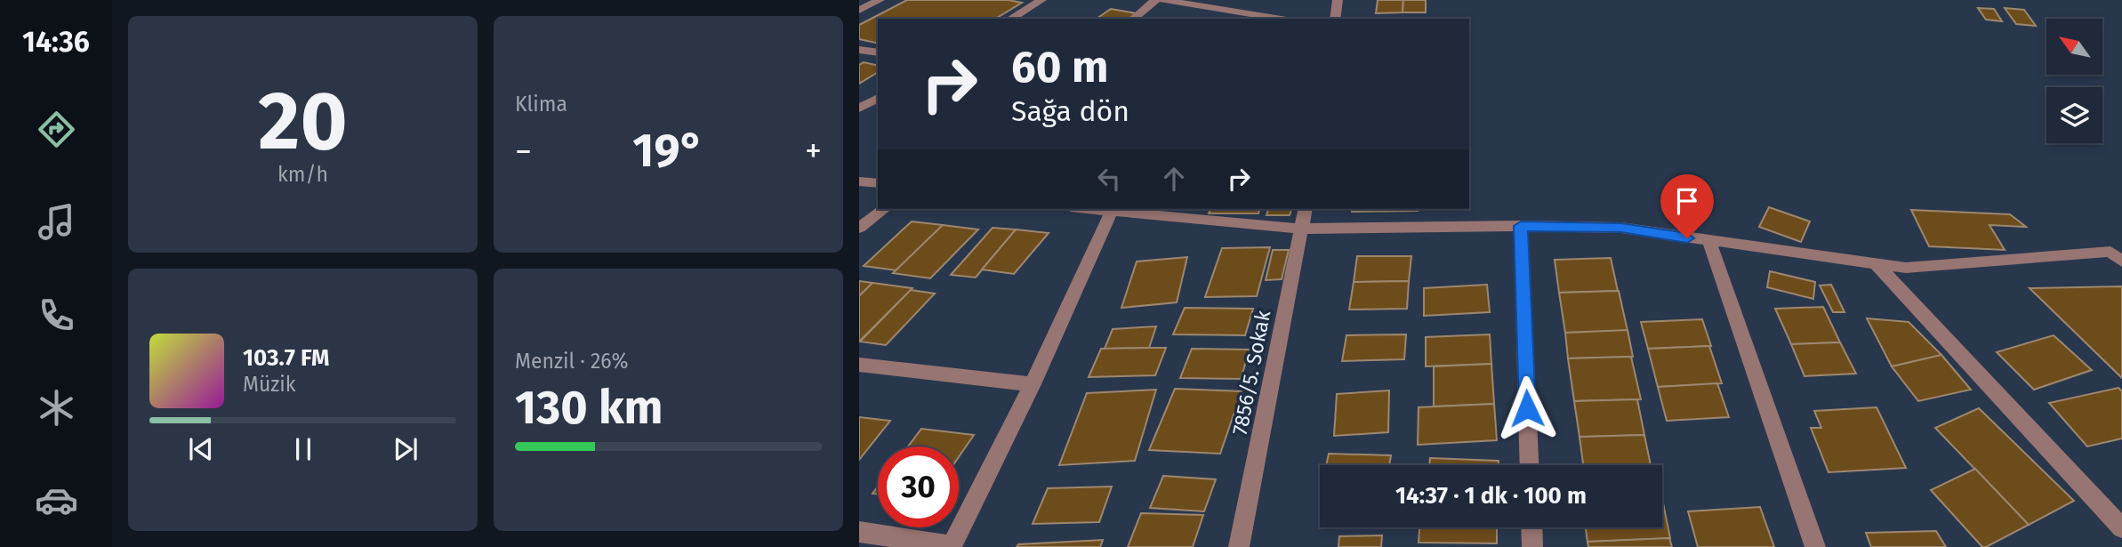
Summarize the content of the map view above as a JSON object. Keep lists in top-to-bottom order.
{
  "streets": {
    "street": ["7856/5. Sokak"]
  },
  "north": "top left",
  "page": {
    "tabs": "14:36",
    "tile": [
      ["20", "km/h"],
      "Klima",
      ["Menzil · 26%", "130 km"]
    ],
    "turn": ["60 m", "Sağa dön"],
    "heat": ["−", "19°", "+"],
    "song": ["103.7 FM", "Müzik"],
    "limit": "30",
    "trip": "14:37 · 1 dk · 100 m"
  }
}
